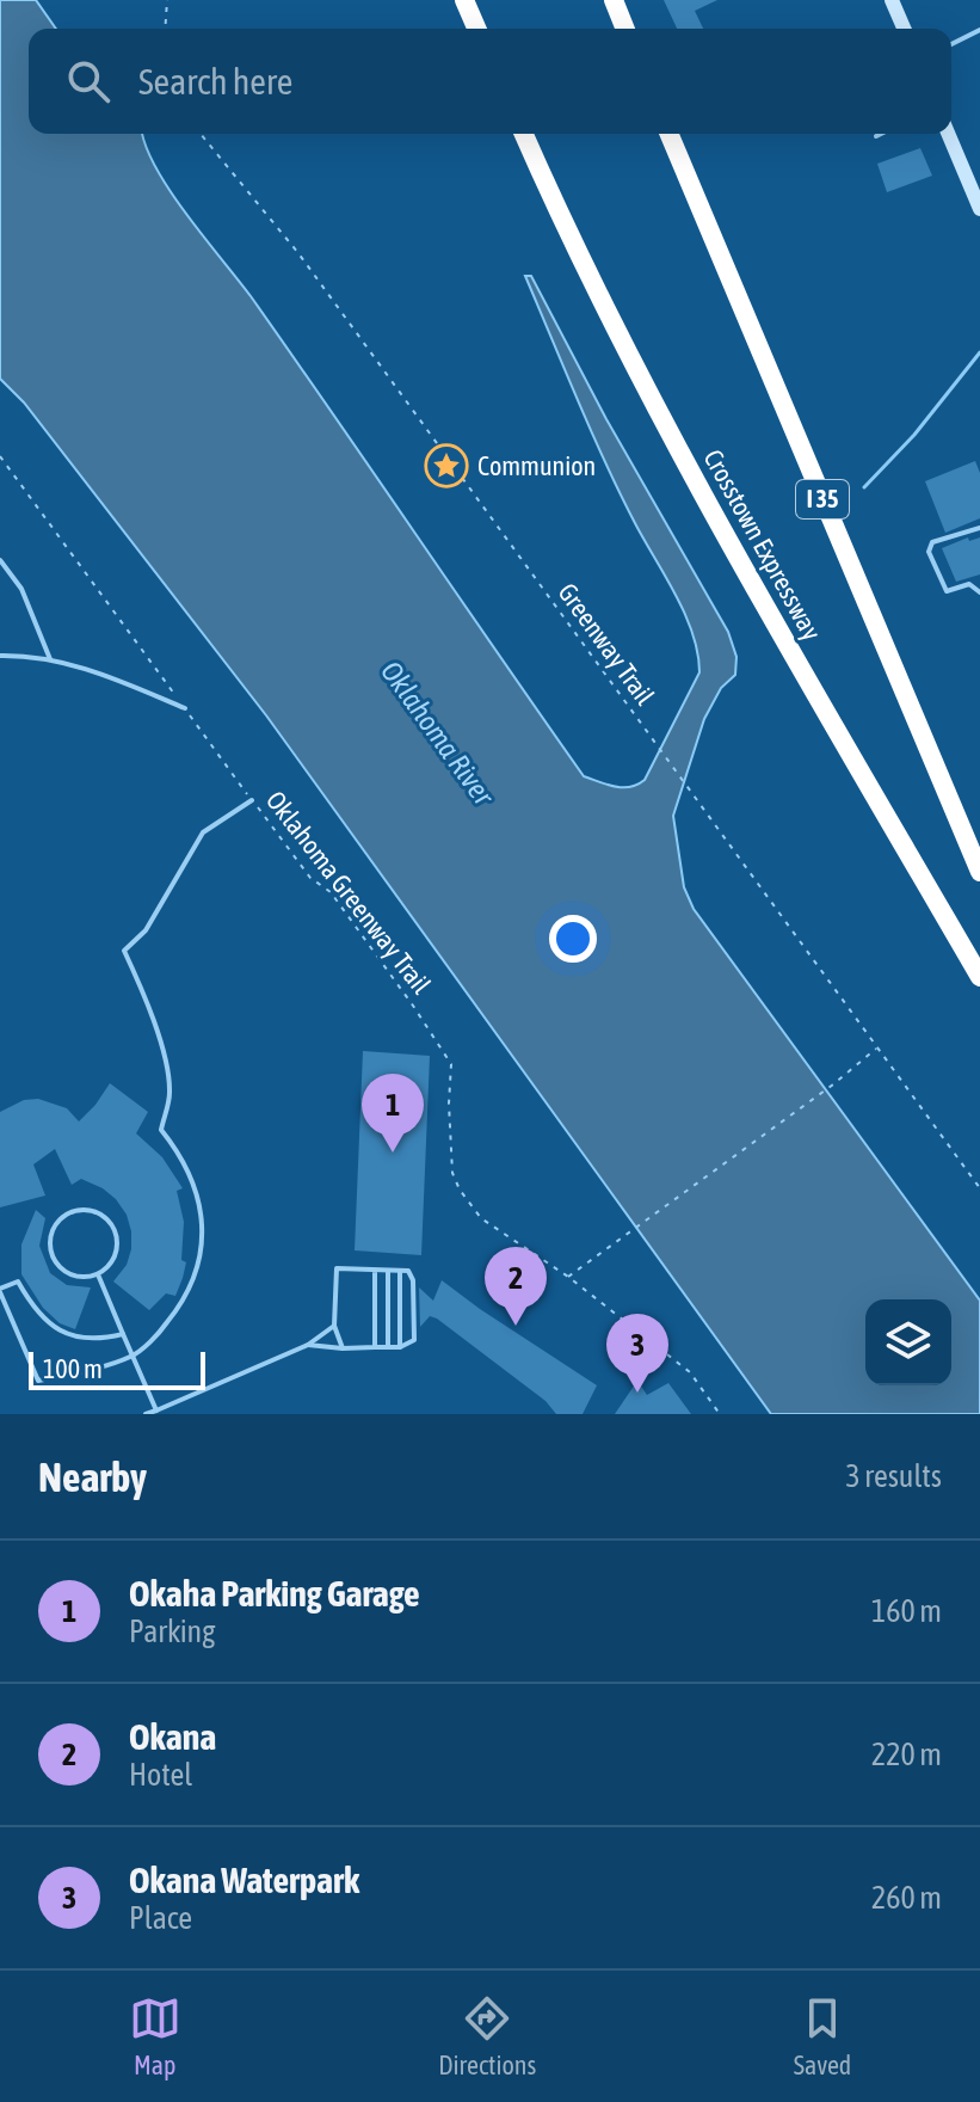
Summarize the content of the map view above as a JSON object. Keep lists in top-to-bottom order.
{
  "streets": {
    "highway": ["I 35", "Crosstown Expressway"],
    "path": ["Greenway Trail", "Oklahoma Greenway Trail"]
  },
  "water": ["Oklahoma River"],
  "places": {
    "place": ["Communion"]
  },
  "scale_bar": "100 m",
  "page": {
    "search": "Search here",
    "pins": ["1", "2", "3"],
    "scale": "100 m",
    "heading": ["Nearby", "3 results"],
    "list": [
      {
        "mark": "1",
        "name": "Okaha Parking Garage",
        "note": "Parking",
        "value": "160 m"
      },
      {
        "mark": "2",
        "name": "Okana",
        "note": "Hotel",
        "value": "220 m"
      },
      {
        "mark": "3",
        "name": "Okana Waterpark",
        "note": "Place",
        "value": "260 m"
      }
    ],
    "nav": ["Map", "Directions", "Saved"]
  }
}
